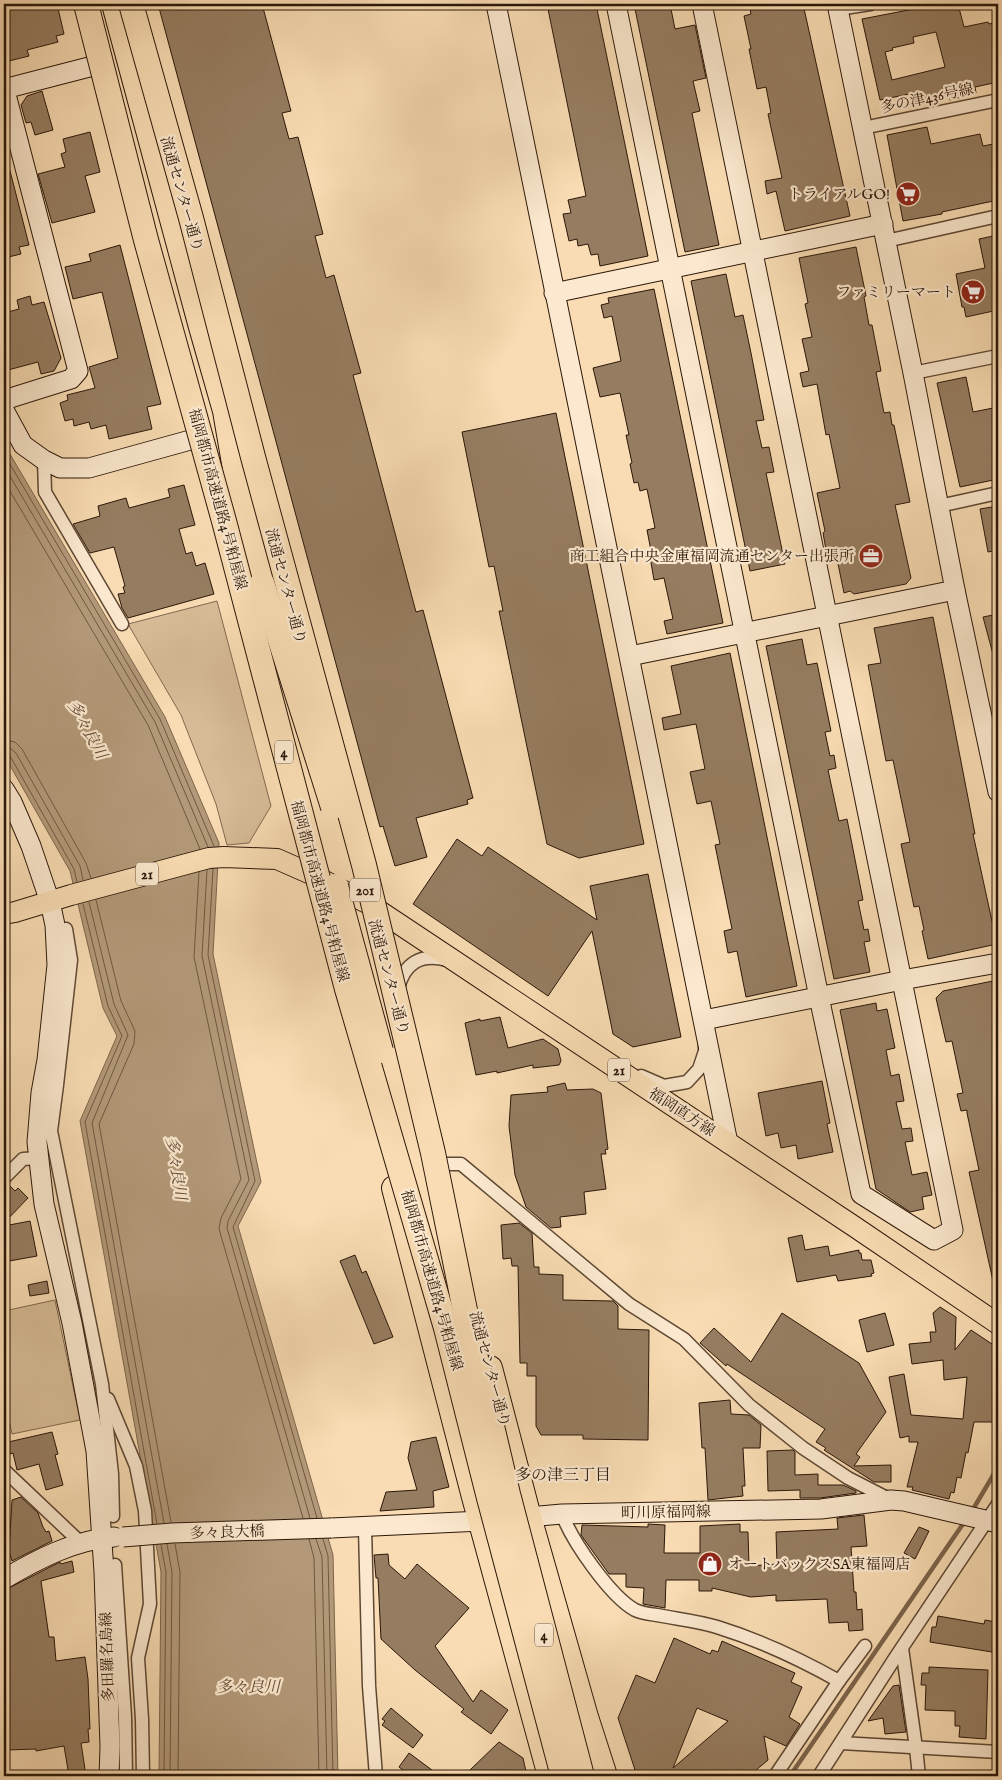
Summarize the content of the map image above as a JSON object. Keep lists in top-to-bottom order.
{
  "streets": {
    "highway": [
      "流通センター通り",
      "福岡都市高速道路4号粕屋線",
      "4",
      "201"
    ],
    "main road": ["21", "福岡直方線"],
    "street": [
      "多の津436号線",
      "町川原福岡線",
      "多々良大橋",
      "多田羅名島線"
    ]
  },
  "crossings": [
    ["流通センター通り", "福岡都市高速道路4号粕屋線"],
    ["流通センター通り", "福岡直方線"],
    ["流通センター通り", "町川原福岡線"],
    ["21", "福岡直方線"],
    ["21", "多田羅名島線"],
    ["福岡直方線", "多田羅名島線"],
    ["町川原福岡線", "多々良大橋"],
    ["多々良大橋", "多田羅名島線"]
  ],
  "districts": ["多の津三丁目"],
  "water": ["多々良川"],
  "places": {
    "supermarket": ["トライアルGO!", "ファミリーマート"],
    "office": ["商工組合中央金庫福岡流通センター出張所"],
    "shop": ["オートバックスSA東福岡店"]
  }
}
